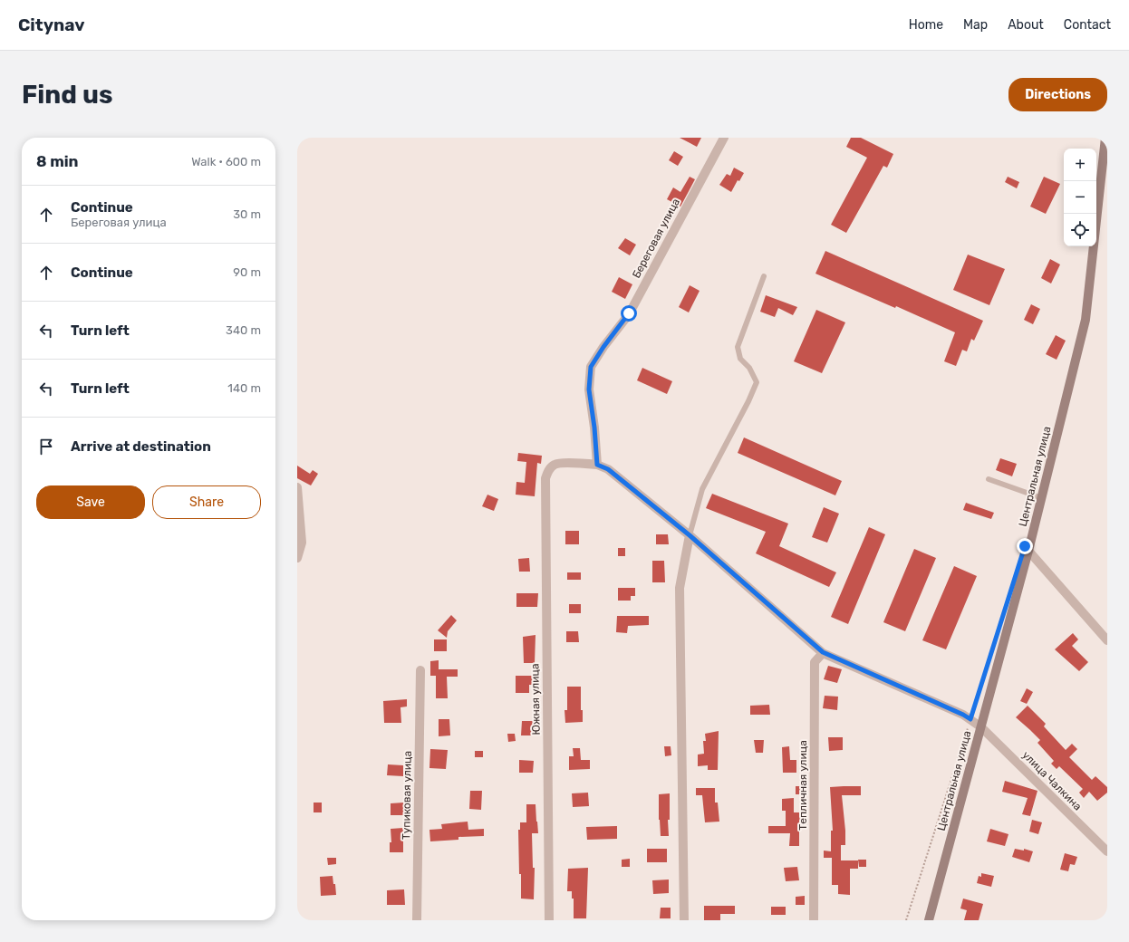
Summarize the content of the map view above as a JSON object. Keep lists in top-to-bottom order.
{
  "streets": {
    "street": [
      "Береговая улица",
      "Центральная улица",
      "Южная улица",
      "улица Чалкина",
      "Тепличная улица",
      "Тупиковая улица"
    ]
  },
  "crossings": [
    ["Береговая улица", "Южная улица"],
    ["Береговая улица", "улица Чалкина"],
    ["Центральная улица", "улица Чалкина"],
    ["Южная улица", "улица Чалкина"],
    ["улица Чалкина", "Тепличная улица"]
  ],
  "page": {
    "header": "Citynav",
    "nav": [
      "Home",
      "Map",
      "About",
      "Contact"
    ],
    "buttons": [
      "Directions",
      ["Save", "Share"]
    ],
    "title": "Find us",
    "heading": ["8 min", "Walk · 600 m"],
    "map_buttons": ["+", "−"],
    "list": [
      ["Continue", "Береговая улица", "30 m"],
      ["Continue", "90 m"],
      ["Turn left", "340 m"],
      ["Turn left", "140 m"],
      "Arrive at destination"
    ]
  }
}
